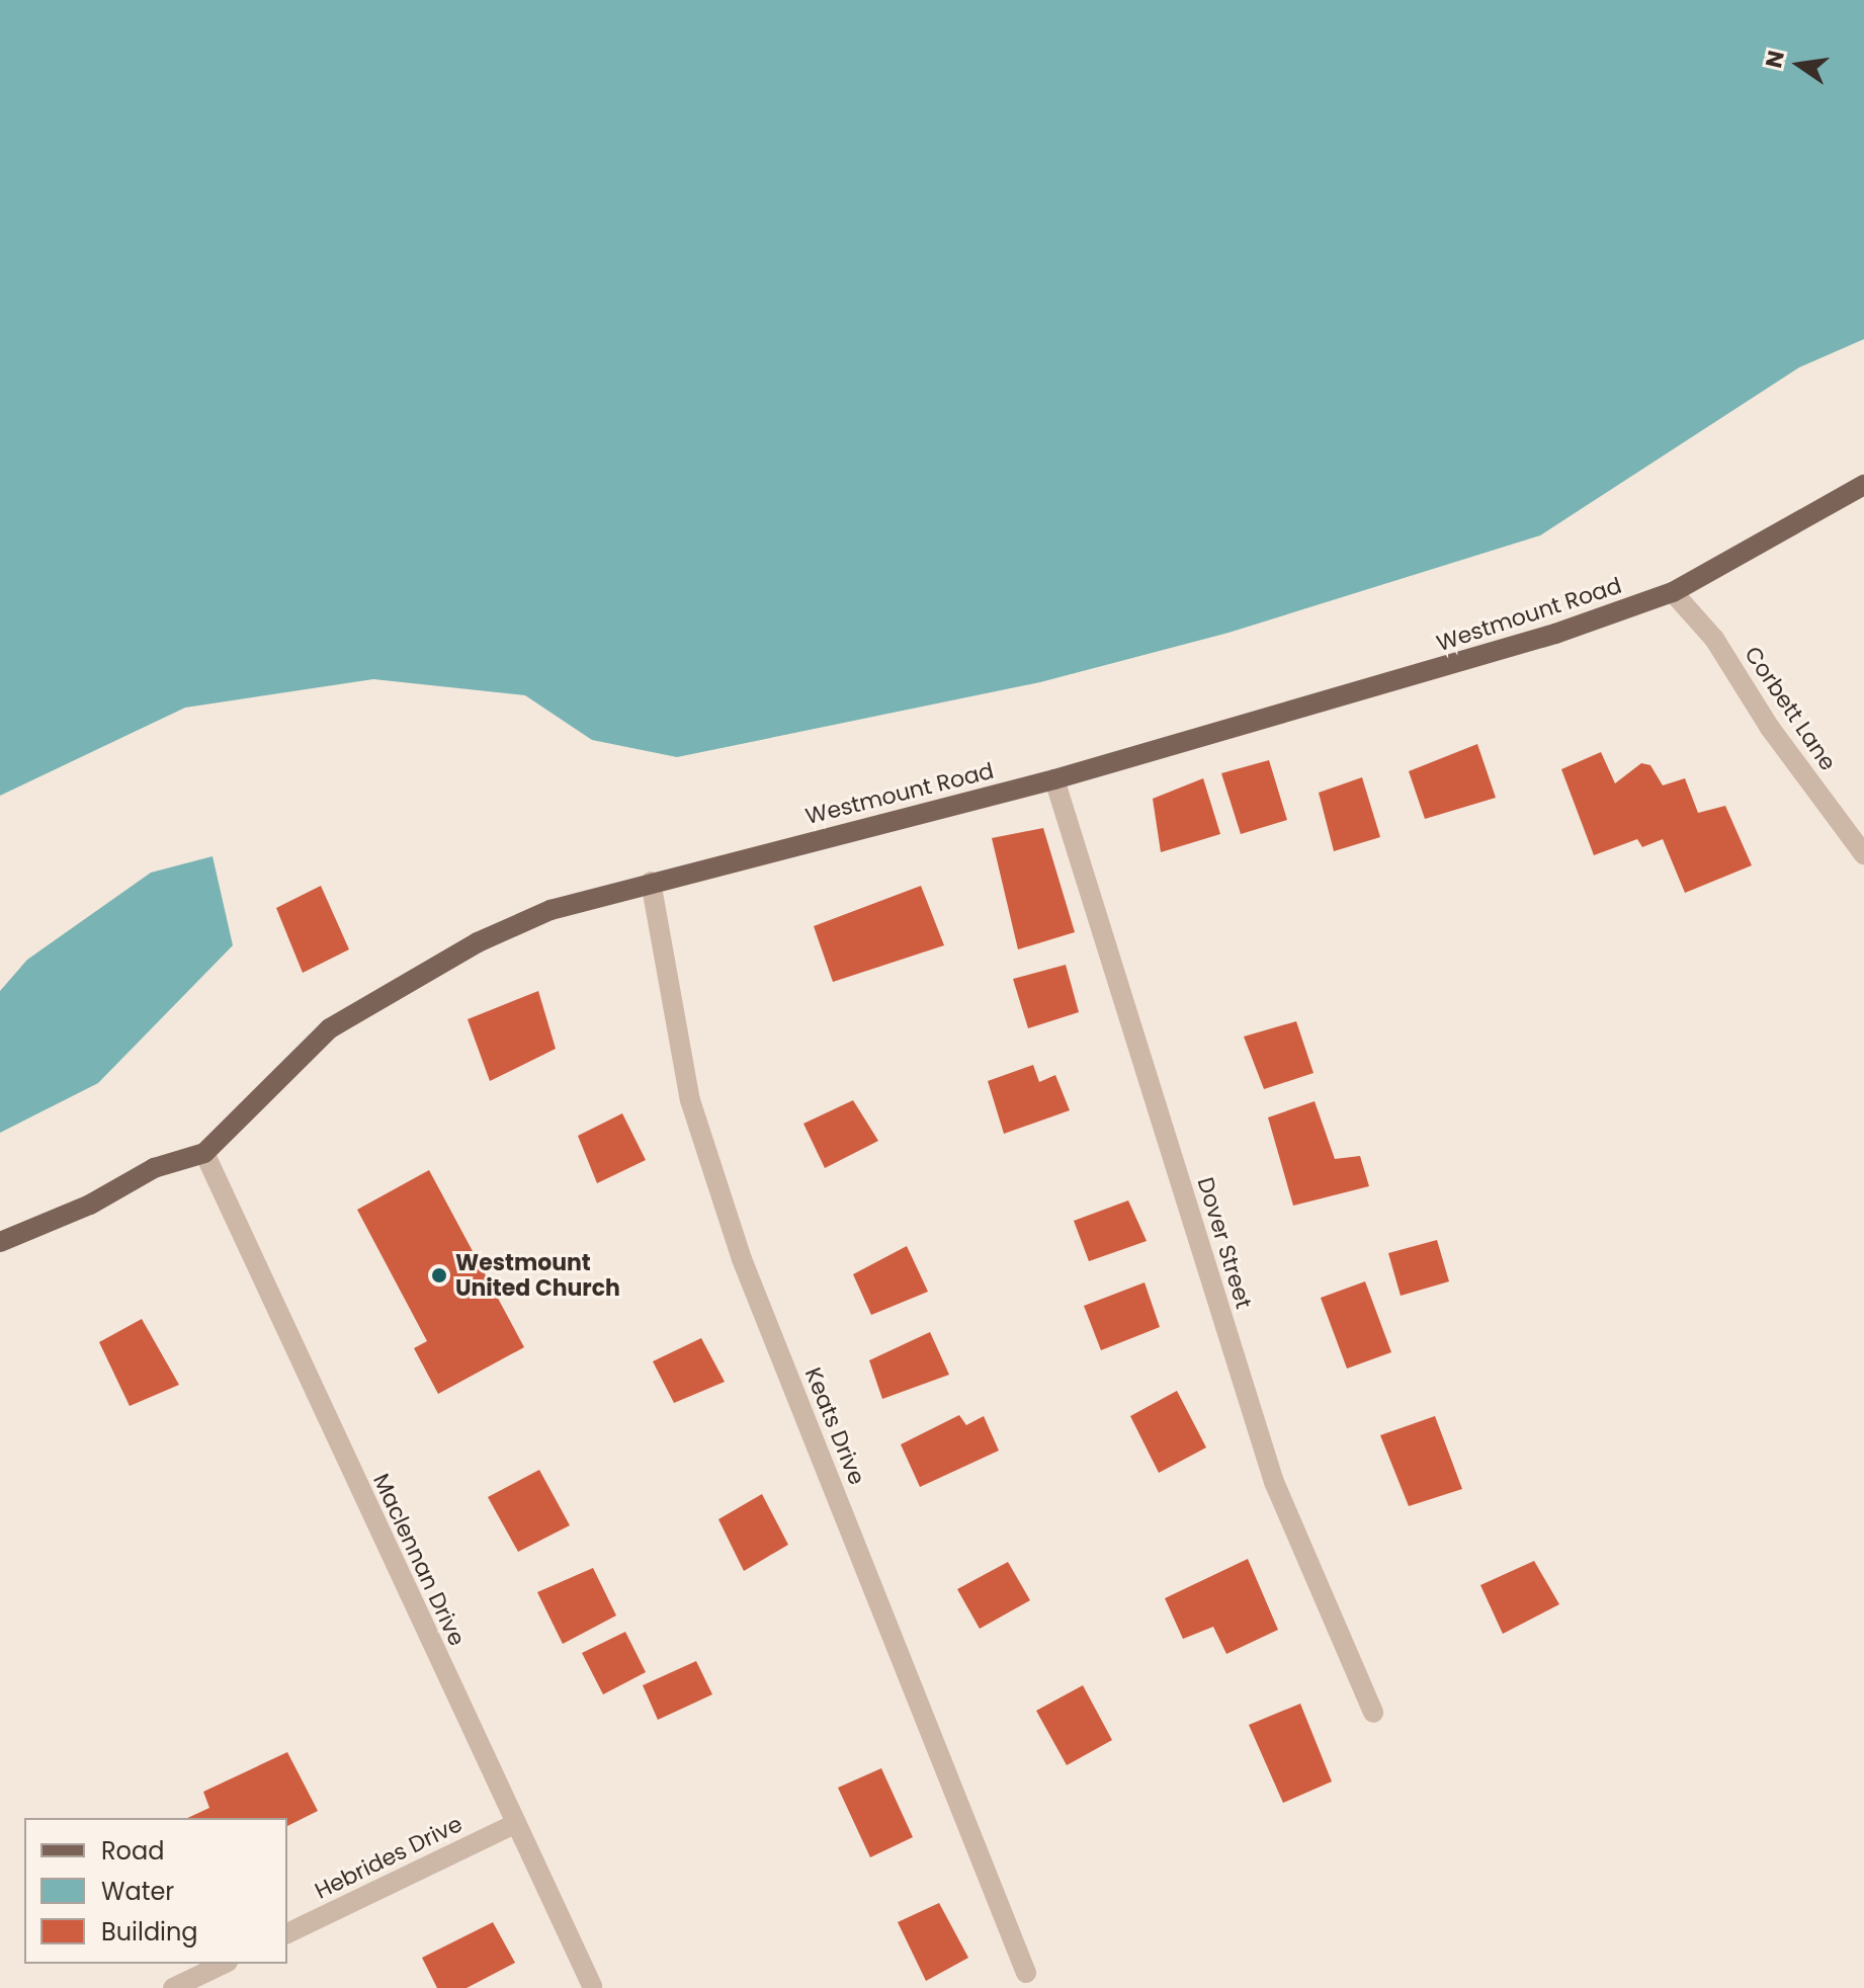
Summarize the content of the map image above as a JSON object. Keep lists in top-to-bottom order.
{
  "streets": {
    "main road": ["Westmount Road"],
    "street": [
      "Corbett Lane",
      "Dover Street",
      "Keats Drive",
      "Maclennan Drive",
      "Hebrides Drive"
    ]
  },
  "crossings": [
    ["Westmount Road", "Corbett Lane"],
    ["Westmount Road", "Dover Street"],
    ["Westmount Road", "Keats Drive"],
    ["Westmount Road", "Maclennan Drive"],
    ["Maclennan Drive", "Hebrides Drive"]
  ],
  "places": ["Westmount United Church"],
  "legend": ["Road", "Water", "Building"],
  "north": "left"
}
